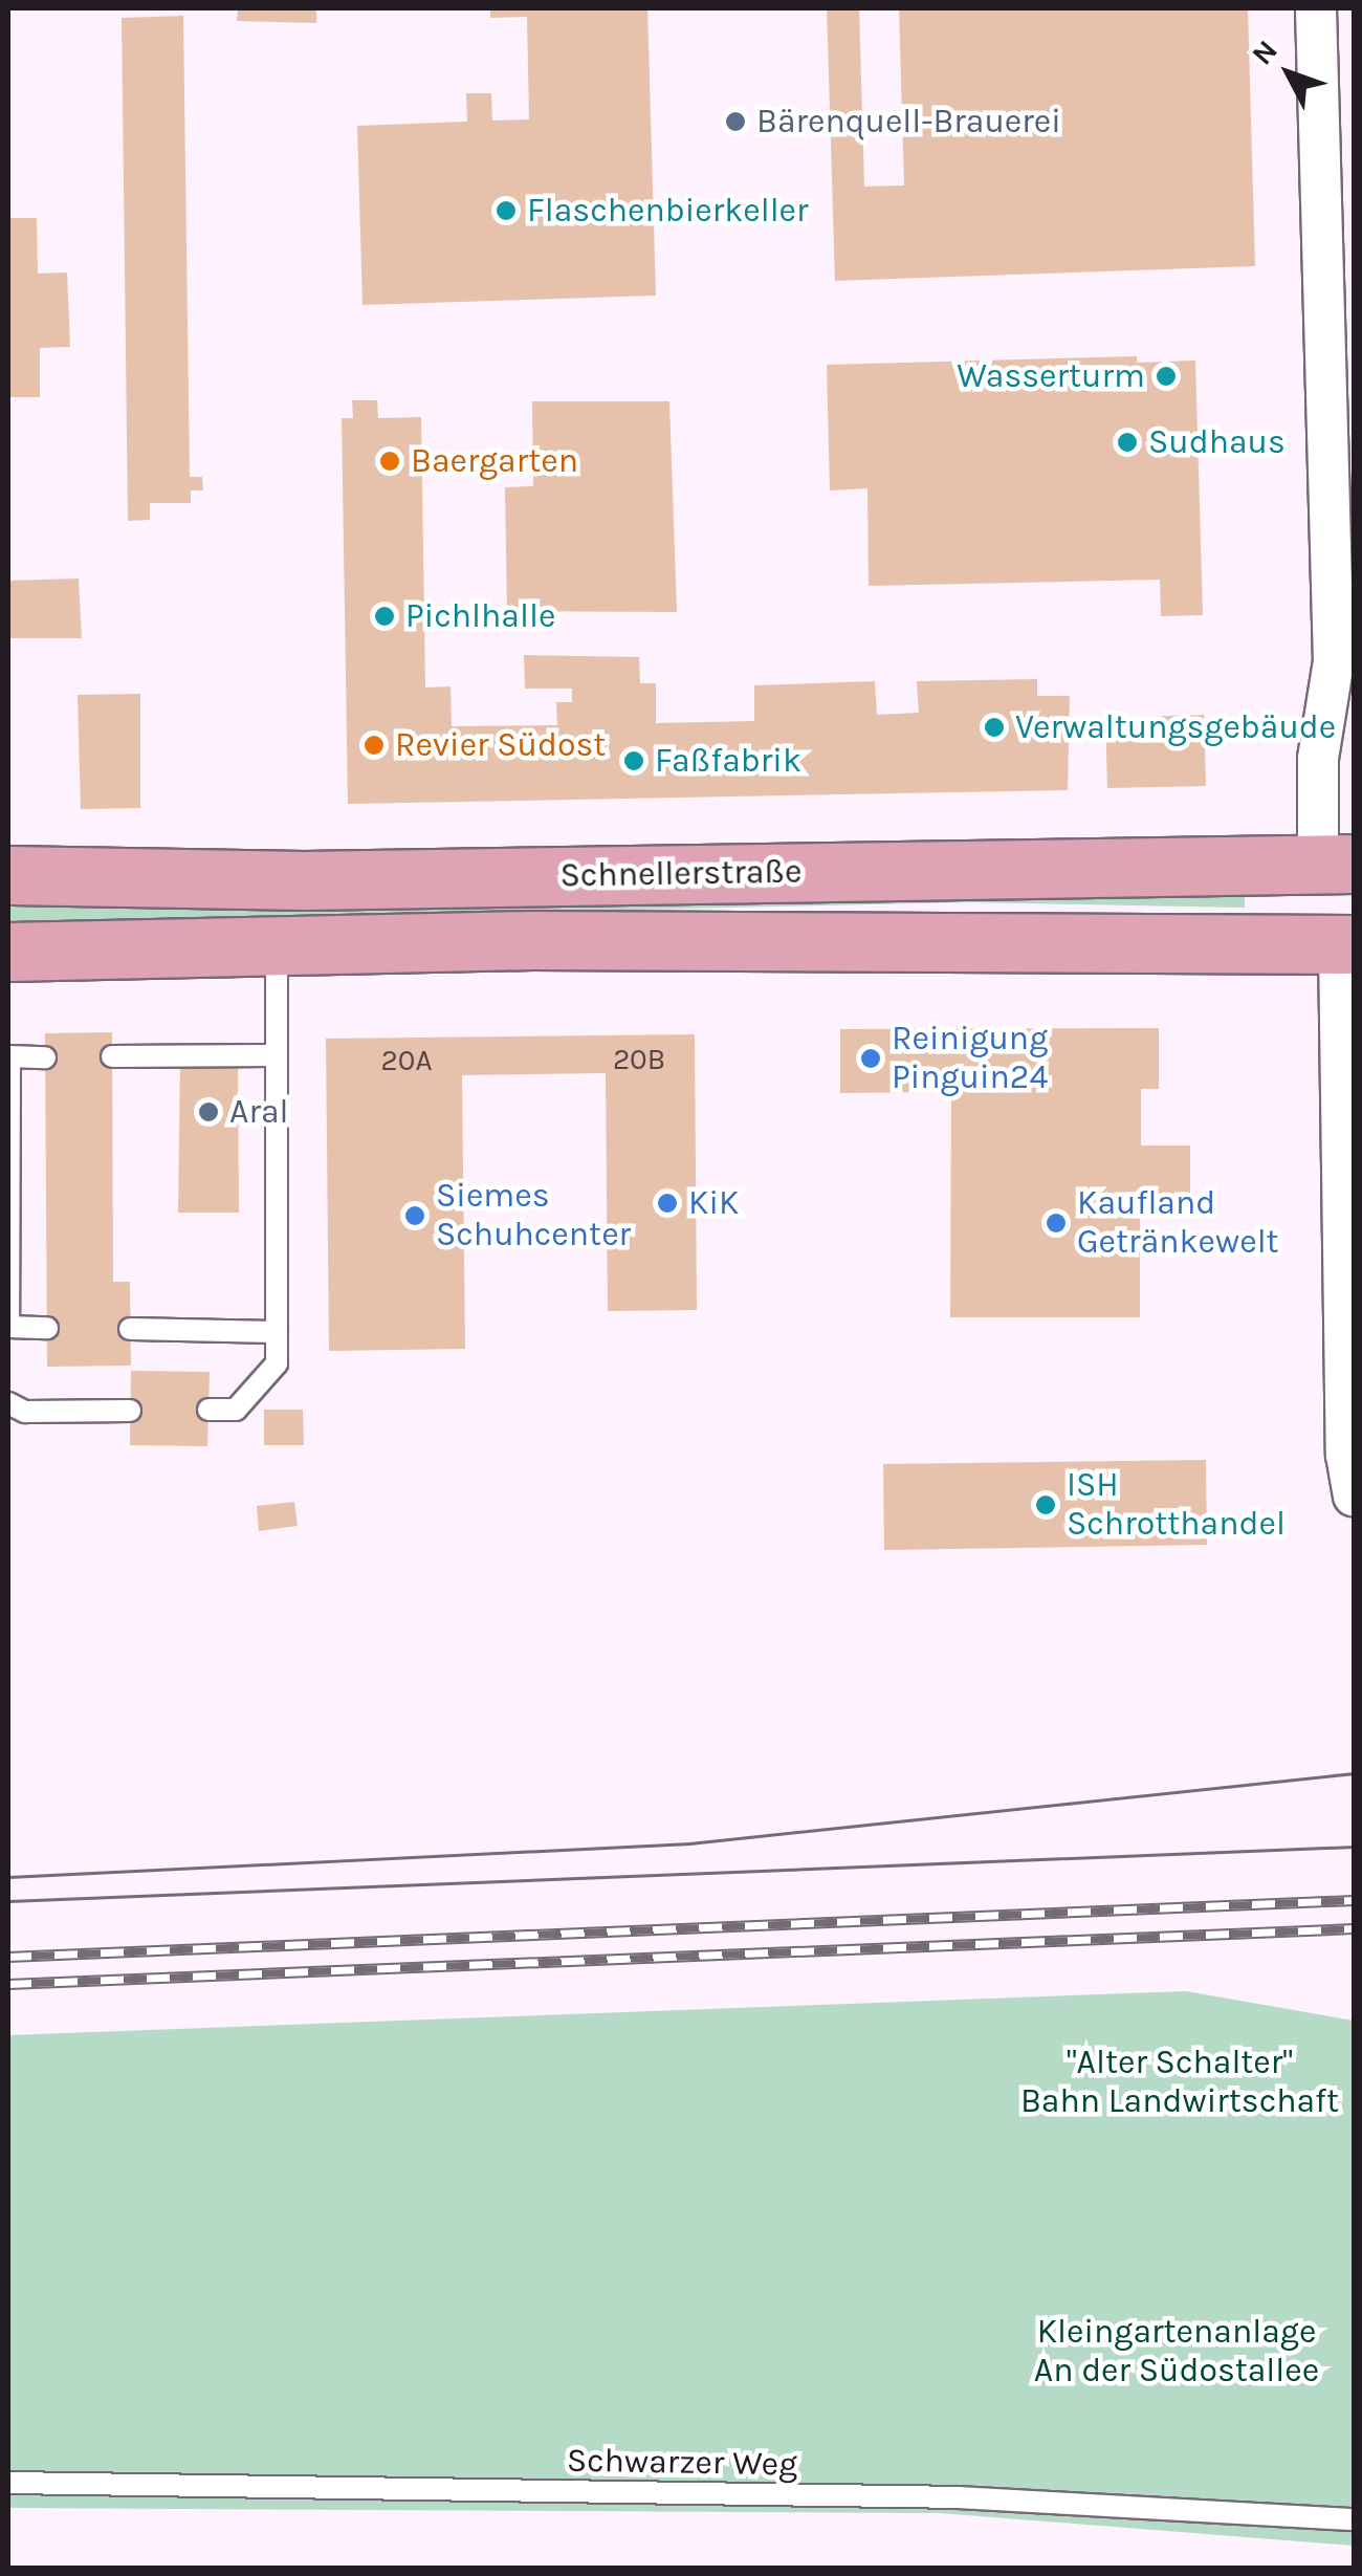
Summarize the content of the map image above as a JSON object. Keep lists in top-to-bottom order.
{
  "streets": {
    "main road": ["Schnellerstraße"],
    "lane": ["Schwarzer Weg"]
  },
  "parks": ["\"Alter Schalter\" Bahn Landwirtschaft", "Kleingartenanlage An der Südostallee"],
  "places": [
    "Bärenquell-Brauerei",
    "Flaschenbierkeller",
    "Wasserturm",
    "Sudhaus",
    "Baergarten",
    "Pichlhalle",
    "Verwaltungsgebäude",
    "Revier Südost",
    "Faßfabrik",
    "Reinigung Pinguin24",
    "Aral",
    "KiK",
    "Siemes Schuhcenter",
    "Kaufland Getränkewelt",
    "ISH Schrotthandel"
  ],
  "house_numbers": ["20B", "20A"],
  "north": "top left"
}
